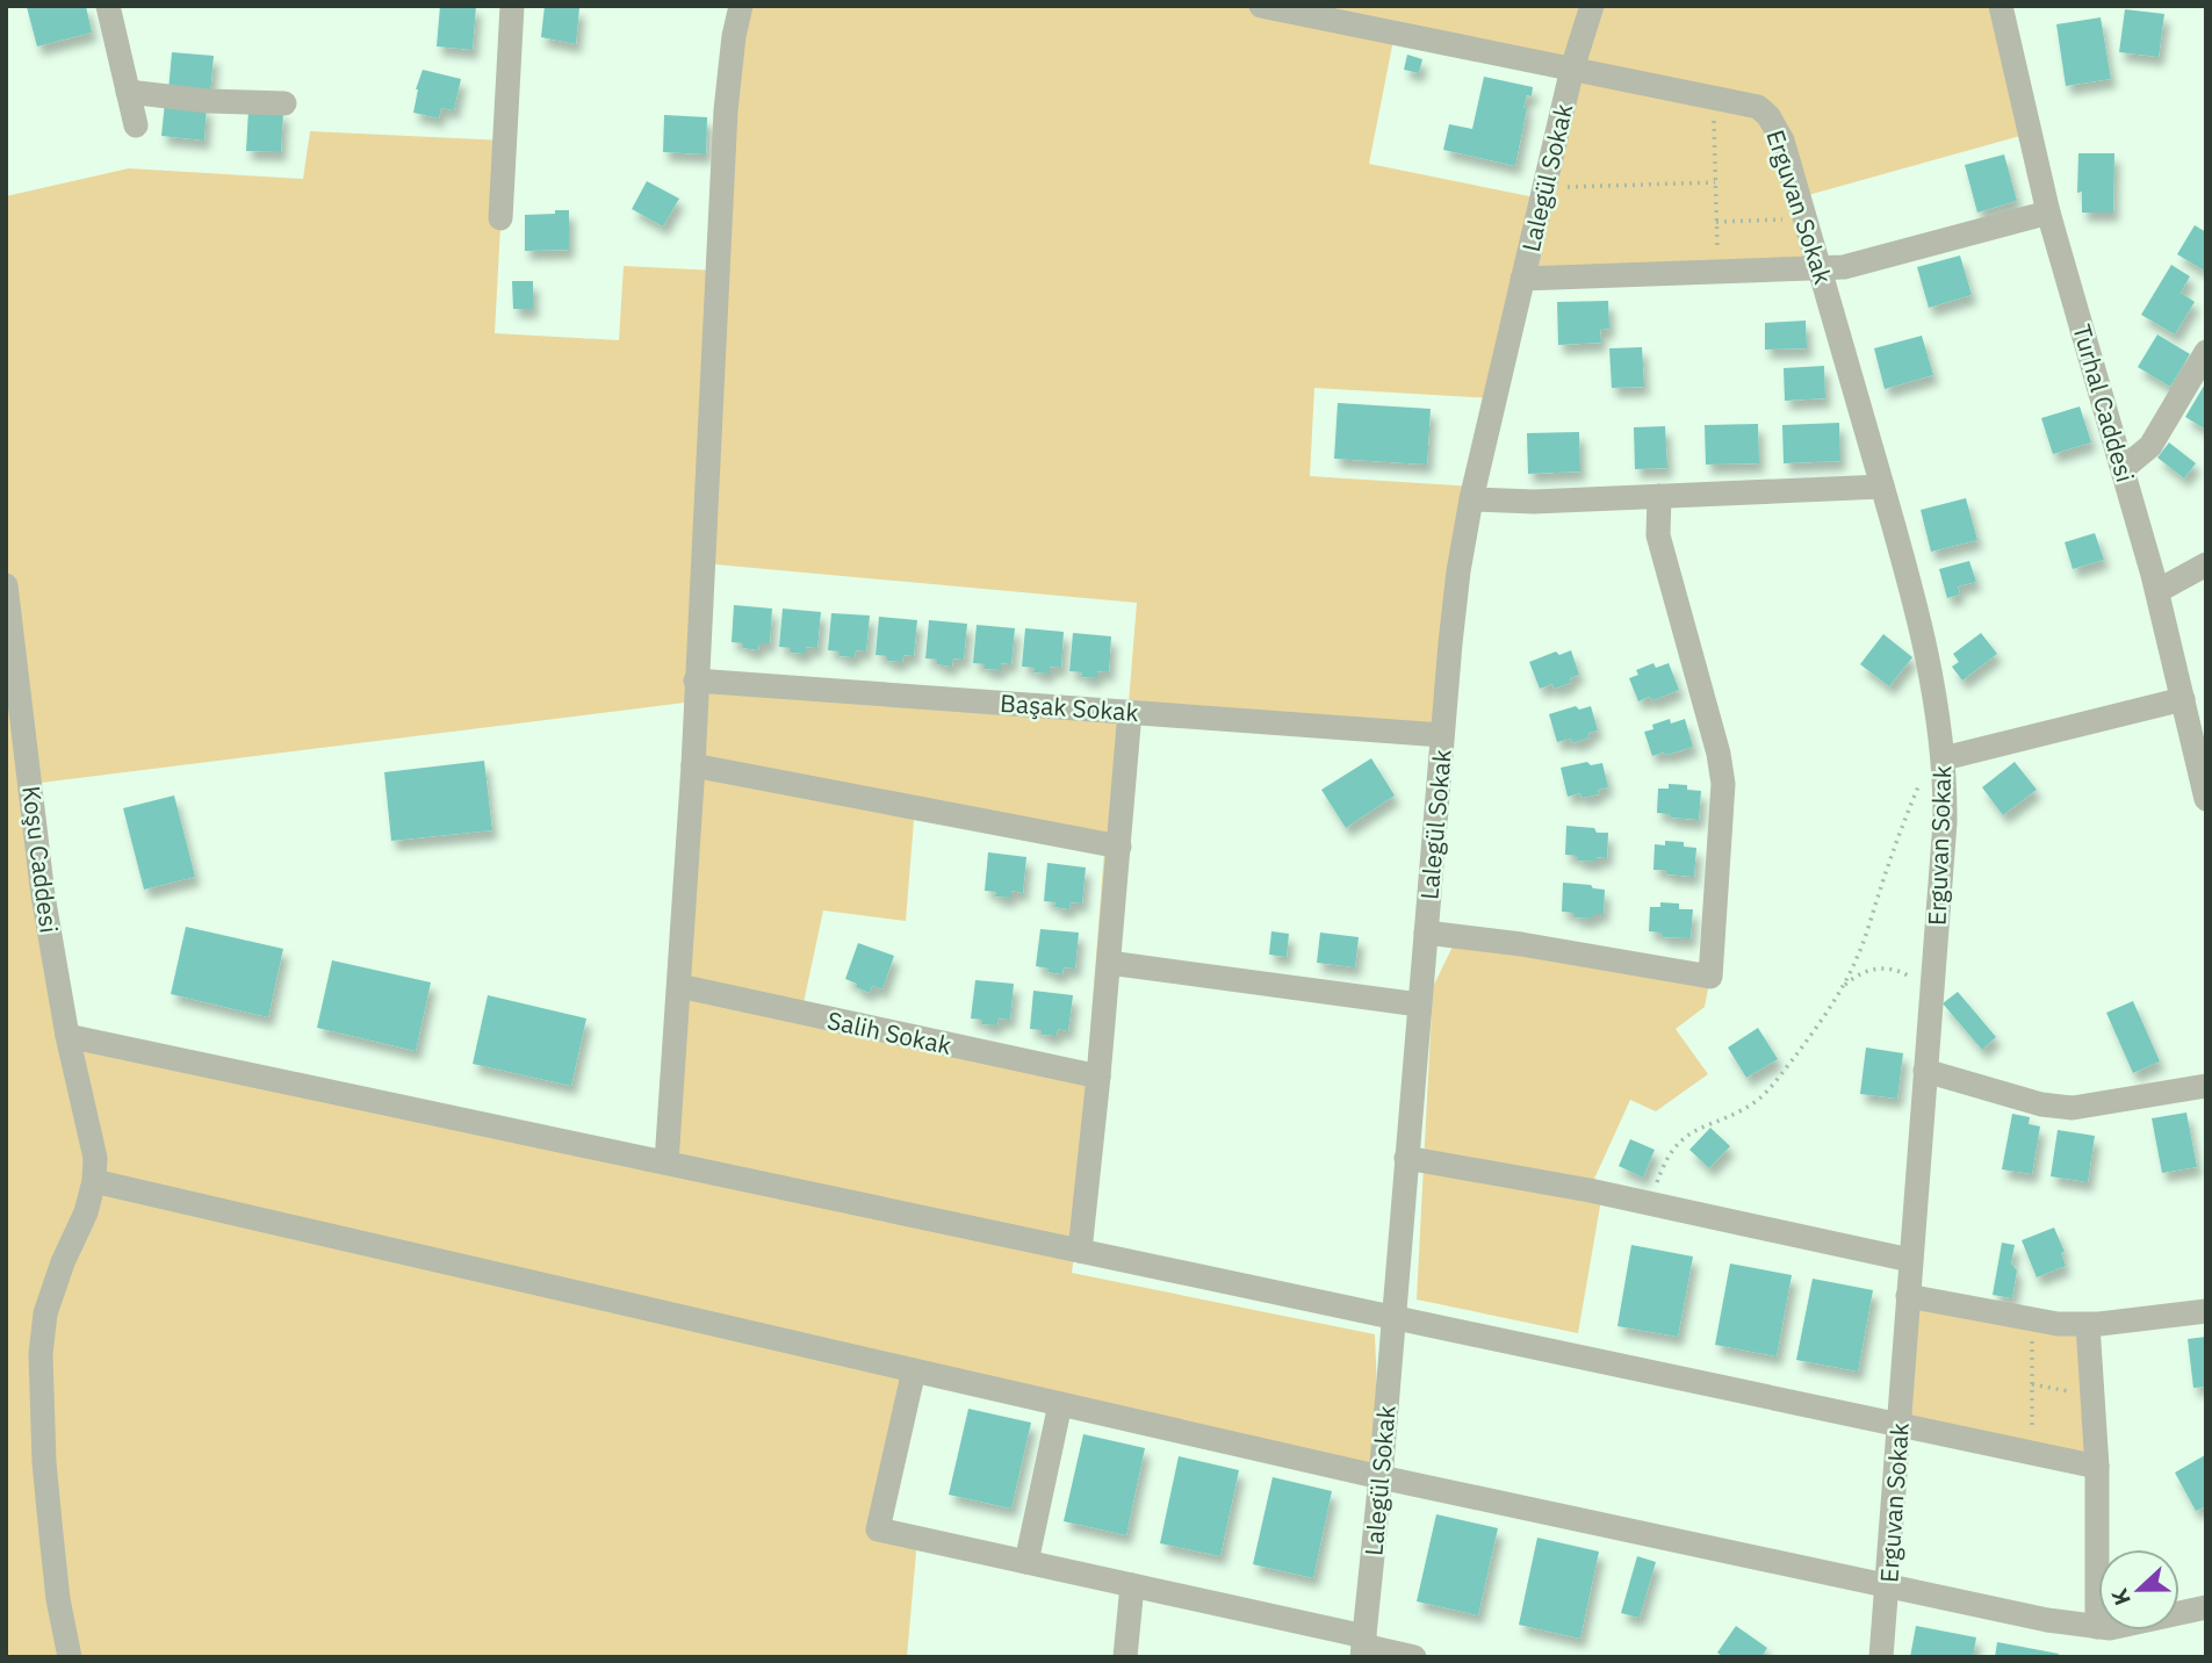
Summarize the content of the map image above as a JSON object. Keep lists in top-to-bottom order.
{
  "streets": {
    "street": [
      "Lalegül Sokak",
      "Erguvan Sokak",
      "Turhal Caddesi",
      "Başak Sokak",
      "Koşu Caddesi",
      "Salih Sokak"
    ]
  },
  "crossings": [
    ["Lalegül Sokak", "Erguvan Sokak"],
    ["Lalegül Sokak", "Başak Sokak"]
  ],
  "north": "left"
}
